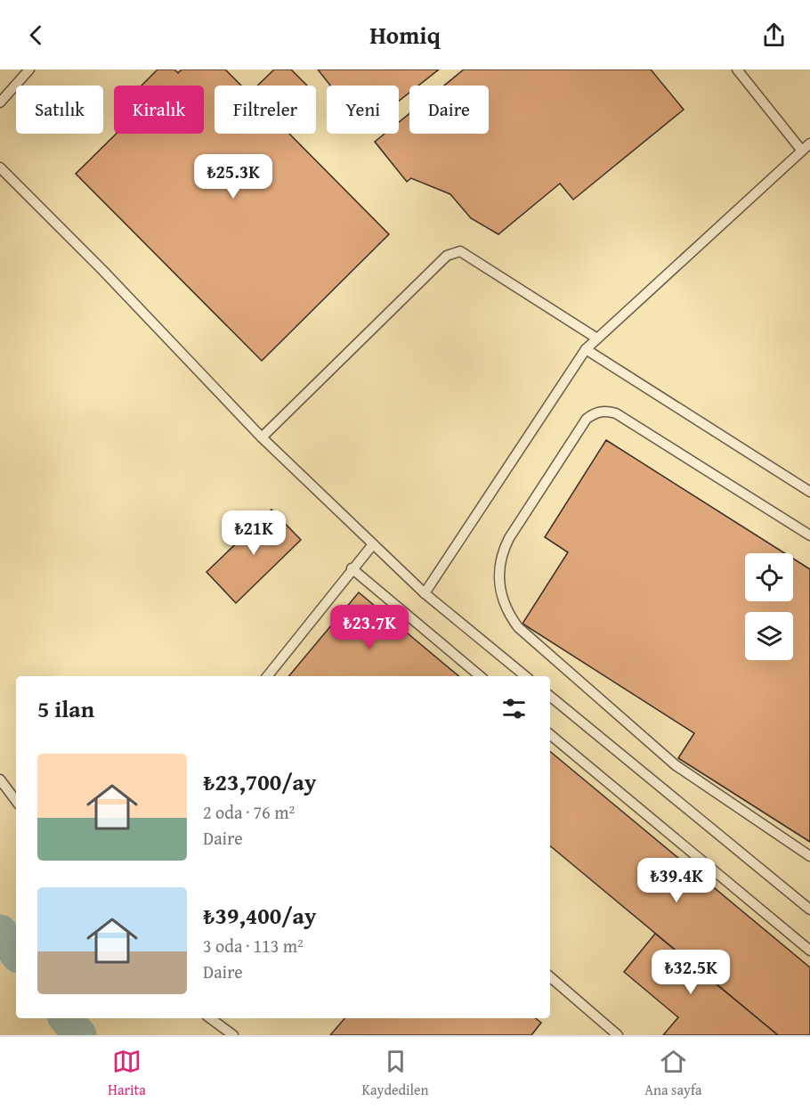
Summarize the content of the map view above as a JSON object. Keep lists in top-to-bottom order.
{
  "page": {
    "header": "Homiq",
    "chip": [
      "Satılık",
      "Kiralık",
      "Filtreler",
      "Yeni",
      "Daire"
    ],
    "price": [
      "₺25.3K",
      "₺21K",
      "₺23.7K",
      "₺39.4K",
      "₺32.5K"
    ],
    "heading": "5 ilan",
    "list": [
      {
        "name": "₺23,700/ay",
        "note": "2 oda · 76 m² · Daire"
      },
      {
        "name": "₺39,400/ay",
        "note": "3 oda · 113 m² · Daire"
      }
    ],
    "tabs": ["Harita", "Kaydedilen", "Ana sayfa"]
  }
}
